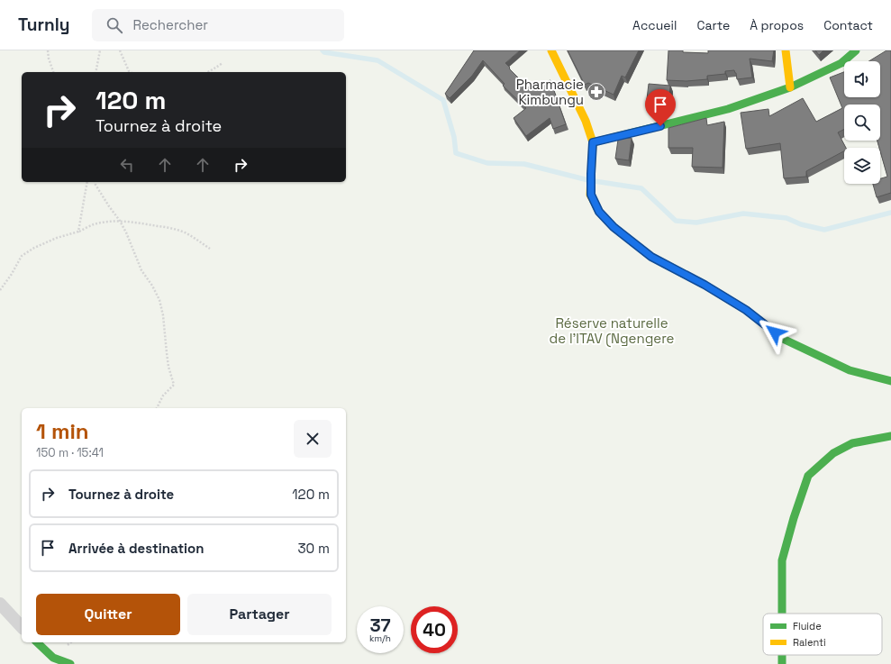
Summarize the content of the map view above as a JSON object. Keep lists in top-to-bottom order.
{
  "parks": ["Réserve naturelle de l'ITAV (Ngengere"],
  "places": {
    "pharmacy": ["Pharmacie Kimbungu"]
  },
  "legend": ["Fluide", "Ralenti"],
  "page": {
    "header": "Turnly",
    "search": "Rechercher",
    "nav": [
      "Accueil",
      "Carte",
      "À propos",
      "Contact"
    ],
    "turn": ["120 m", "Tournez à droite"],
    "heading": ["1 min", "150 m · 15:41"],
    "list": [
      {
        "name": "Tournez à droite",
        "value": "120 m"
      },
      {
        "name": "Arrivée à destination",
        "value": "30 m"
      }
    ],
    "buttons": ["Quitter", "Partager"],
    "speed": "37 km/h",
    "limit": "40"
  }
}
